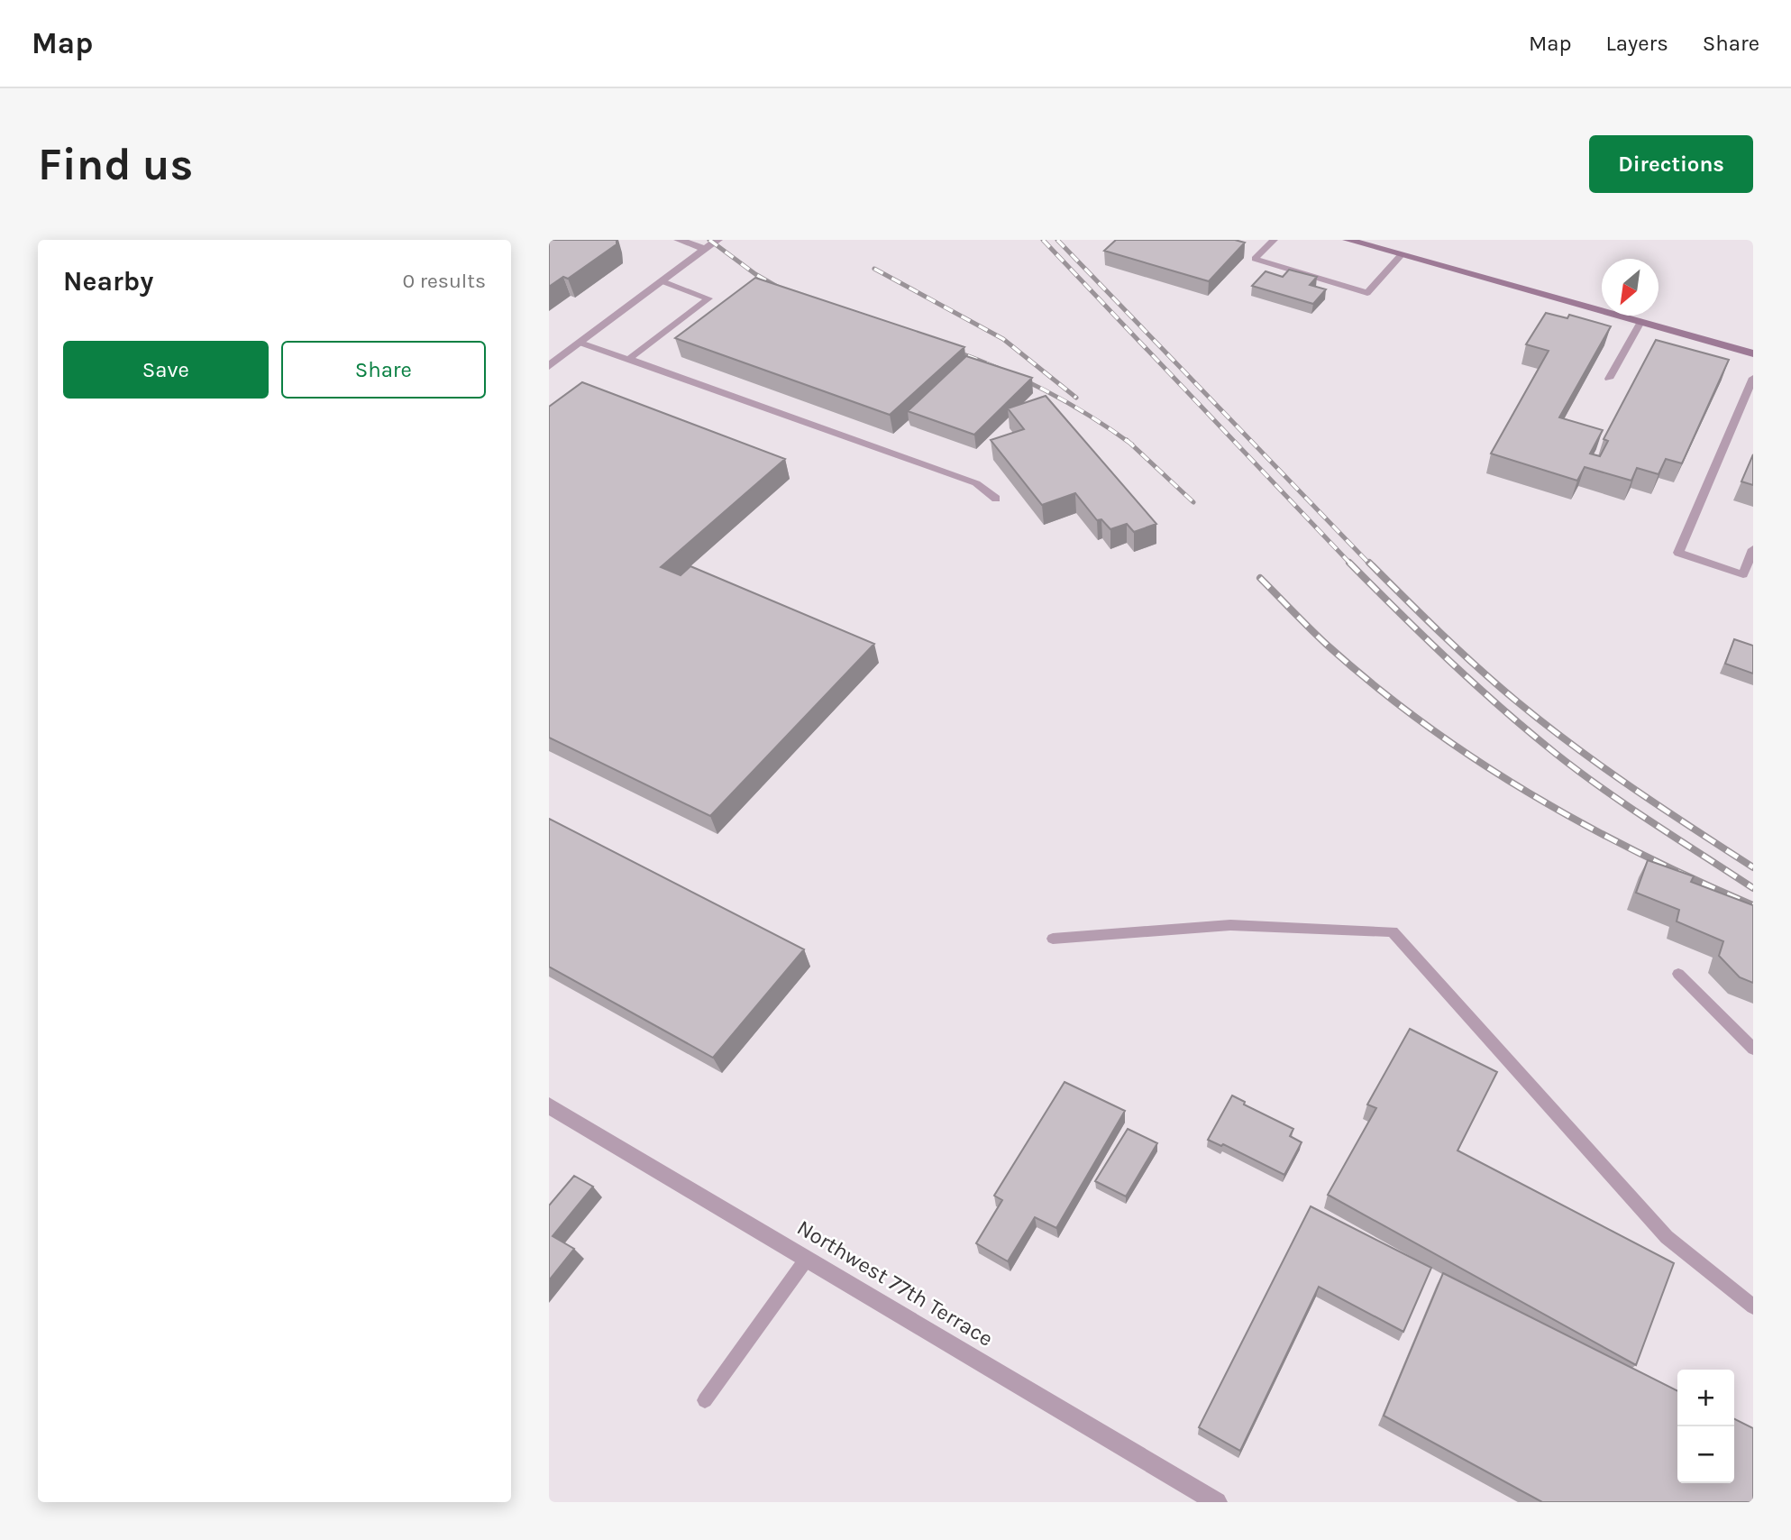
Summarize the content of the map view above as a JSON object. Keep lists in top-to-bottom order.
{
  "streets": {
    "street": ["Northwest 77th Terrace"]
  },
  "north": "bottom left",
  "page": {
    "header": "Map",
    "nav": ["Map", "Layers", "Share"],
    "buttons": [
      "Directions",
      ["Save", "Share"]
    ],
    "title": "Find us",
    "heading": ["Nearby", "0 results"],
    "map_buttons": ["+", "−"]
  }
}
